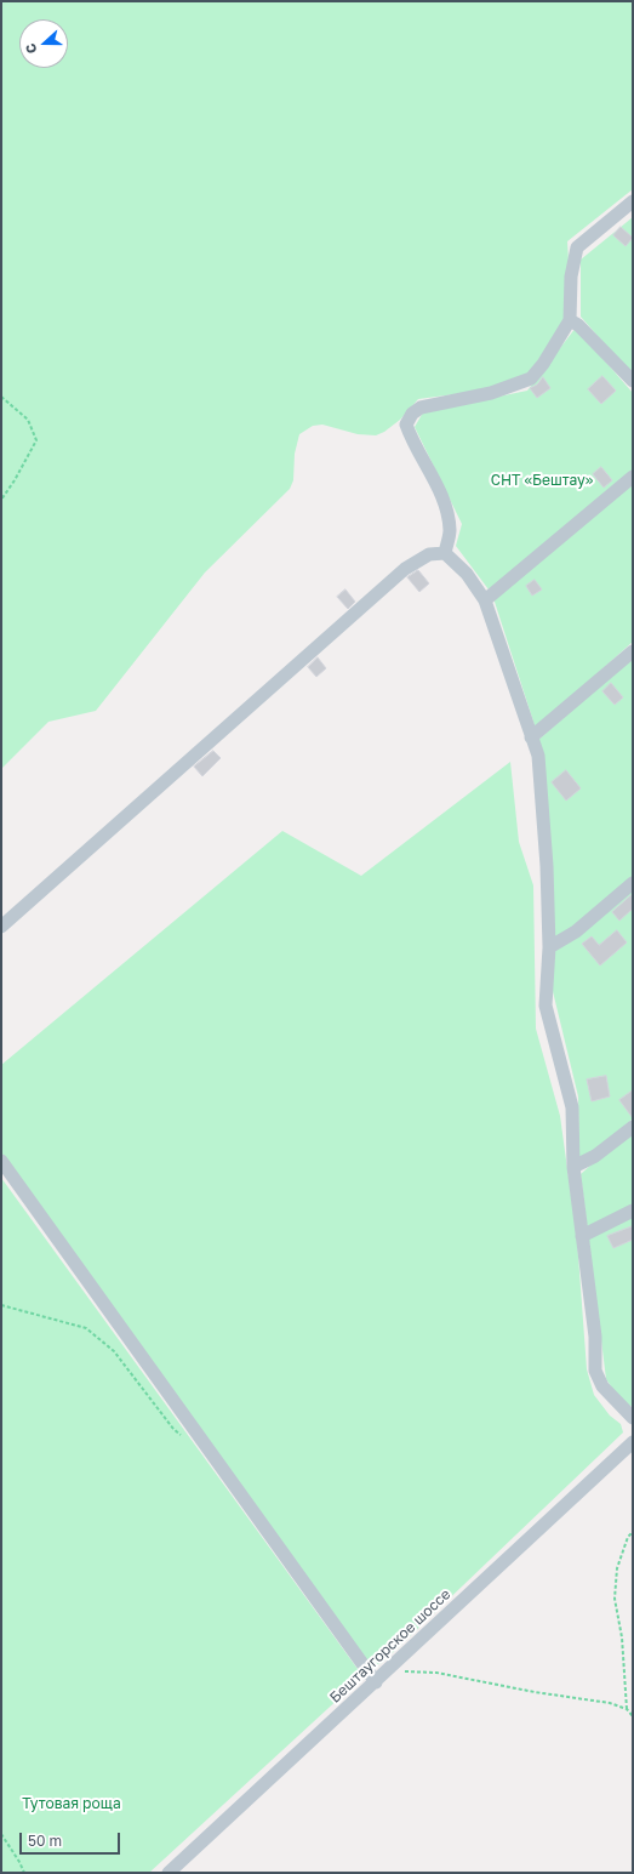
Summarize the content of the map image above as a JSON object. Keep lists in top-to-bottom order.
{
  "streets": {
    "street": ["Бештаугорское шоссе"]
  },
  "parks": ["СНТ «Бештау»", "Тутовая роща"],
  "scale_bar": "50 m",
  "north": "left"
}
